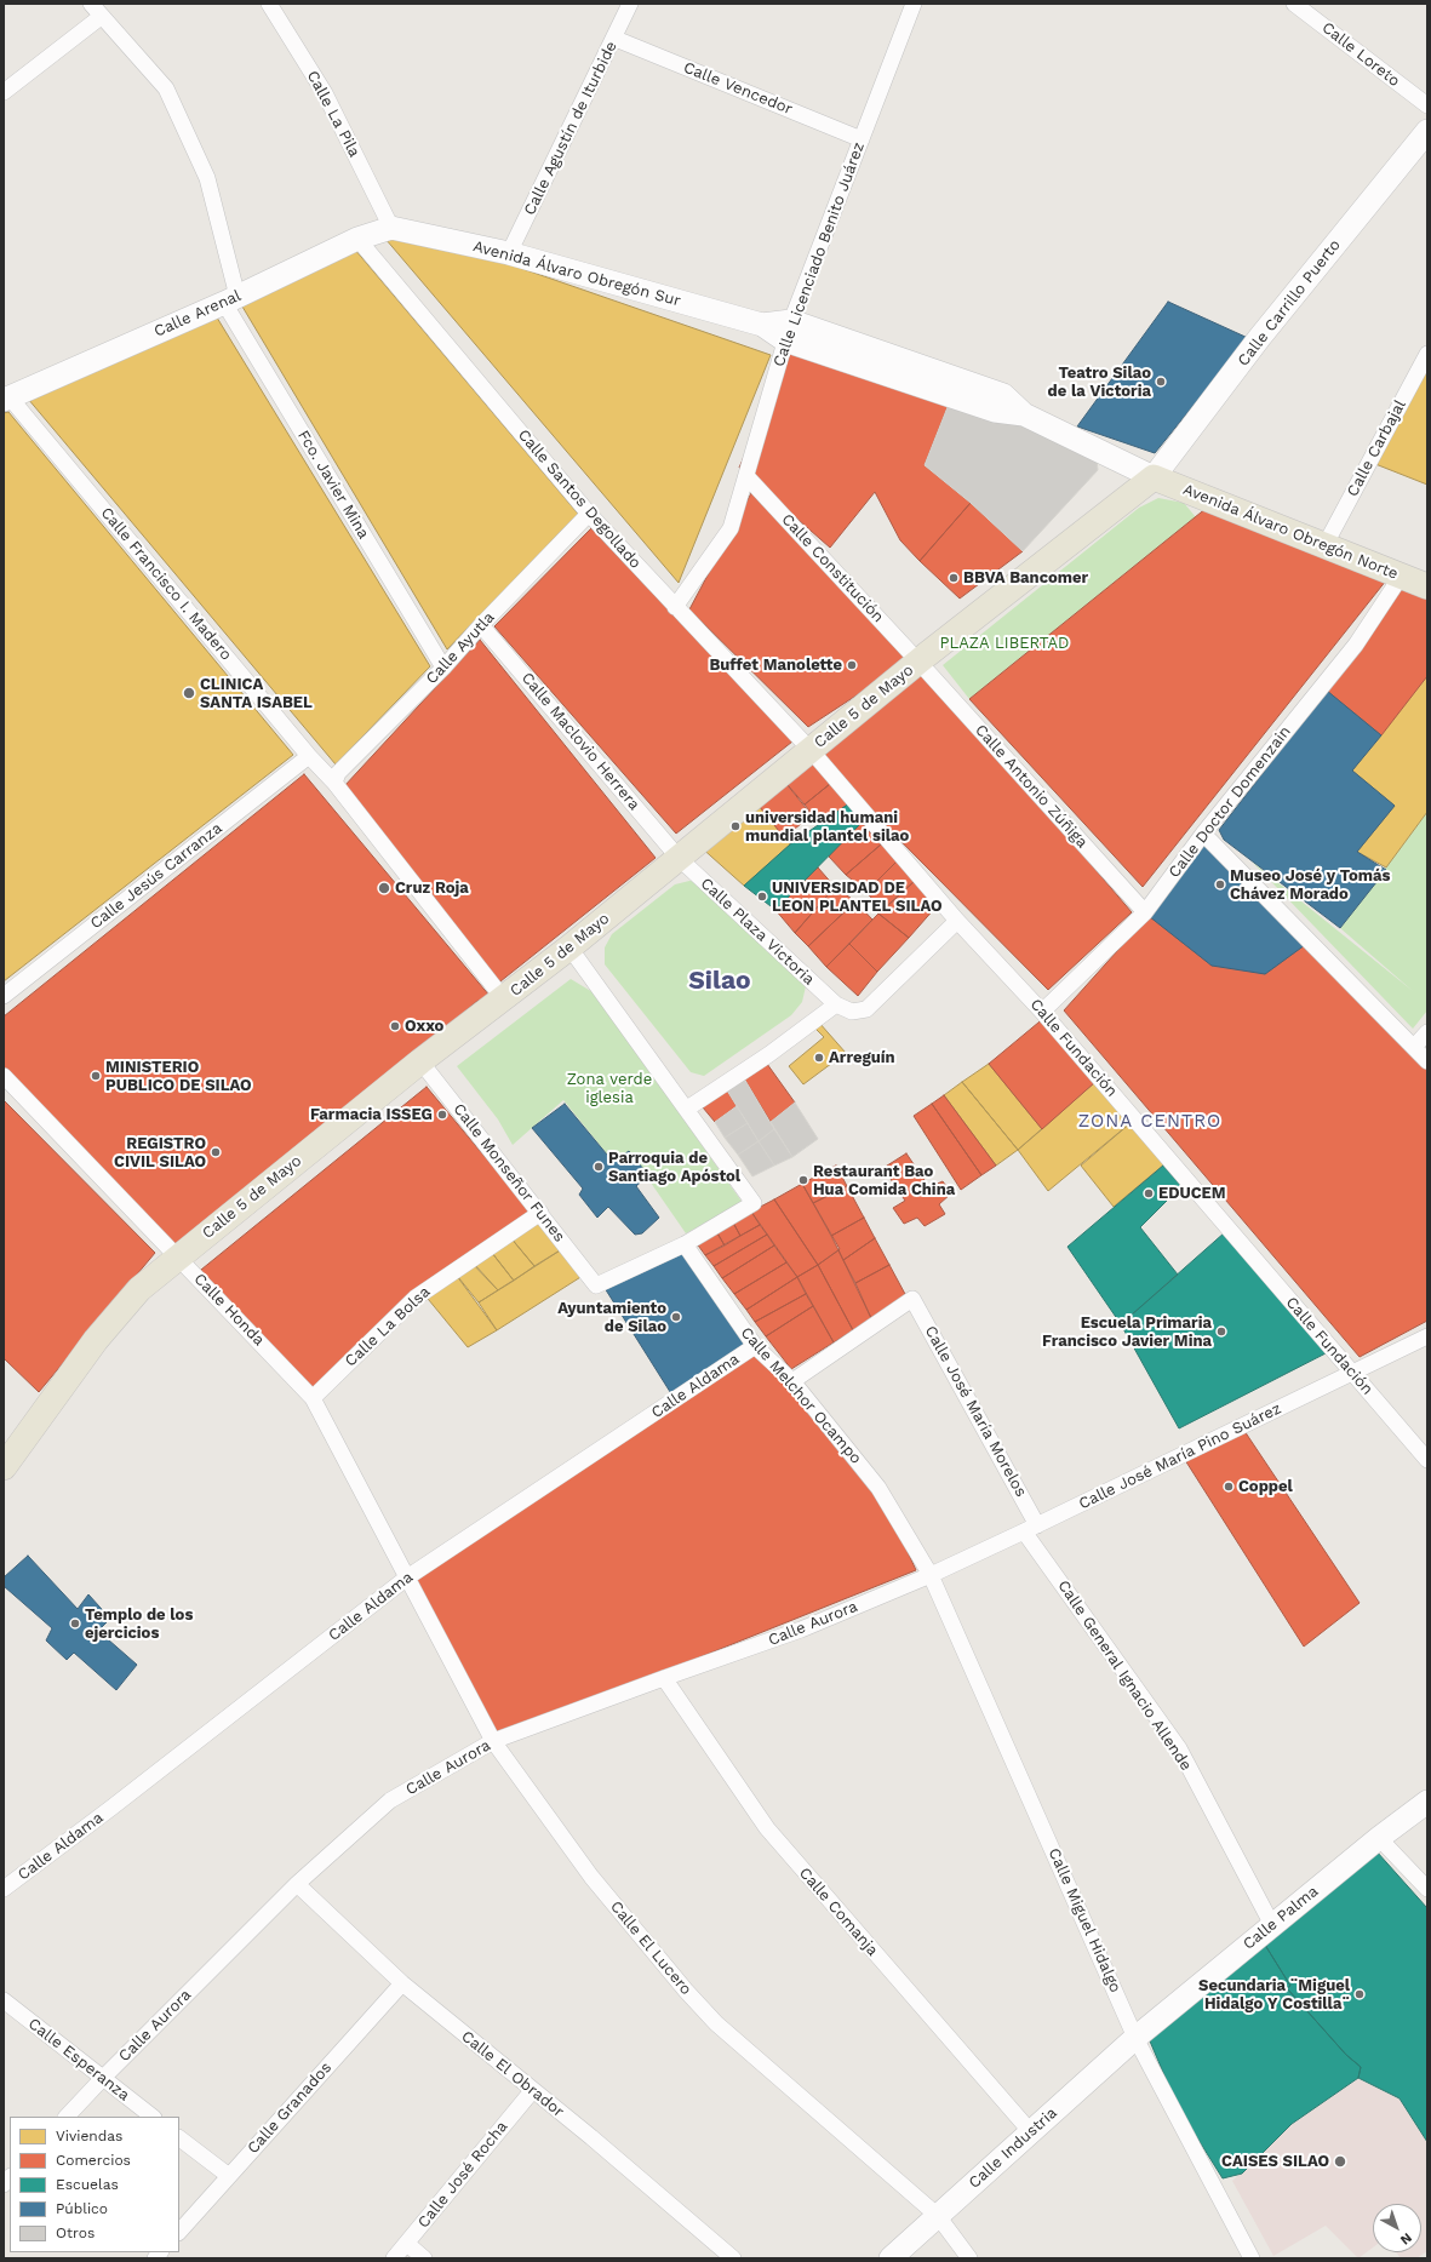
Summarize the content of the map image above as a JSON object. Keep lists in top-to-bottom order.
{
  "streets": {
    "main road": ["Avenida Álvaro Obregón Norte", "Calle 5 de Mayo"],
    "street": [
      "Calle Loreto",
      "Calle Vencedor",
      "Calle La Pila",
      "Calle Agustín de Iturbide",
      "Calle Licenciado Benito Juárez",
      "Avenida Álvaro Obregón Sur",
      "Calle Carrillo Puerto",
      "Calle Arenal",
      "Calle Carbajal",
      "Fco. Javier Mina",
      "Calle Santos Degollado",
      "Calle Constitución",
      "Calle Francisco I. Madero",
      "Calle Ayutla",
      "Calle Maclovio Herrera",
      "Calle Antonio Zúñiga",
      "Calle Doctor Domenzain",
      "Calle Jesús Carranza",
      "Calle Plaza Victoria",
      "Calle Fundación",
      "Calle Monseñor Funes",
      "Calle Honda",
      "Calle La Bolsa",
      "Calle Aldama",
      "Calle Melchor Ocampo",
      "Calle José María Morelos",
      "Calle José María Pino Suárez",
      "Calle Aurora",
      "Calle General Ignacio Allende",
      "Calle Comanja",
      "Calle Palma",
      "Calle Miguel Hidalgo",
      "Calle El Lucero",
      "Calle Esperanza",
      "Calle El Obrador",
      "Calle Granados",
      "Calle Industria",
      "Calle José Rocha"
    ]
  },
  "crossings": [
    ["Calle Vencedor", "Calle Agustín de Iturbide"],
    ["Calle Vencedor", "Calle Licenciado Benito Juárez"],
    ["Calle La Pila", "Avenida Álvaro Obregón Sur"],
    ["Calle La Pila", "Calle Arenal"],
    ["Calle Agustín de Iturbide", "Avenida Álvaro Obregón Sur"],
    ["Calle Licenciado Benito Juárez", "Avenida Álvaro Obregón Sur"],
    ["Calle Licenciado Benito Juárez", "Calle Santos Degollado"],
    ["Calle Licenciado Benito Juárez", "Calle Constitución"],
    ["Avenida Álvaro Obregón Sur", "Calle Carrillo Puerto"],
    ["Avenida Álvaro Obregón Sur", "Calle Arenal"],
    ["Avenida Álvaro Obregón Sur", "Avenida Álvaro Obregón Norte"],
    ["Avenida Álvaro Obregón Sur", "Calle 5 de Mayo"],
    ["Calle Carrillo Puerto", "Avenida Álvaro Obregón Norte"],
    ["Calle Carrillo Puerto", "Calle 5 de Mayo"],
    ["Calle Arenal", "Fco. Javier Mina"],
    ["Calle Arenal", "Calle Santos Degollado"],
    ["Calle Arenal", "Calle Francisco I. Madero"],
    ["Calle Carbajal", "Avenida Álvaro Obregón Norte"],
    ["Fco. Javier Mina", "Calle Ayutla"],
    ["Calle Santos Degollado", "Calle Ayutla"],
    ["Calle Santos Degollado", "Calle 5 de Mayo"],
    ["Calle Santos Degollado", "Calle Fundación"],
    ["Avenida Álvaro Obregón Norte", "Calle 5 de Mayo"],
    ["Avenida Álvaro Obregón Norte", "Calle Doctor Domenzain"],
    ["Calle Constitución", "Calle 5 de Mayo"],
    ["Calle Constitución", "Calle Antonio Zúñiga"],
    ["Calle Francisco I. Madero", "Calle Ayutla"],
    ["Calle Francisco I. Madero", "Calle 5 de Mayo"],
    ["Calle Francisco I. Madero", "Calle Jesús Carranza"],
    ["Calle Ayutla", "Calle Maclovio Herrera"],
    ["Calle 5 de Mayo", "Calle Maclovio Herrera"],
    ["Calle 5 de Mayo", "Calle Antonio Zúñiga"],
    ["Calle 5 de Mayo", "Calle Plaza Victoria"],
    ["Calle 5 de Mayo", "Calle Fundación"],
    ["Calle 5 de Mayo", "Calle Monseñor Funes"],
    ["Calle 5 de Mayo", "Calle Honda"],
    ["Calle Maclovio Herrera", "Calle Plaza Victoria"],
    ["Calle Antonio Zúñiga", "Calle Doctor Domenzain"],
    ["Calle Doctor Domenzain", "Calle Fundación"],
    ["Calle Fundación", "Calle José María Pino Suárez"],
    ["Calle Monseñor Funes", "Calle La Bolsa"],
    ["Calle Monseñor Funes", "Calle Melchor Ocampo"],
    ["Calle Honda", "Calle La Bolsa"],
    ["Calle Honda", "Calle Aldama"],
    ["Calle Honda", "Calle El Lucero"],
    ["Calle Aldama", "Calle Melchor Ocampo"],
    ["Calle Aldama", "Calle El Lucero"],
    ["Calle Melchor Ocampo", "Calle José María Morelos"],
    ["Calle Melchor Ocampo", "Calle José María Pino Suárez"],
    ["Calle Melchor Ocampo", "Calle Aurora"],
    ["Calle Melchor Ocampo", "Calle Miguel Hidalgo"],
    ["Calle José María Morelos", "Calle José María Pino Suárez"],
    ["Calle José María Morelos", "Calle General Ignacio Allende"],
    ["Calle José María Pino Suárez", "Calle Aurora"],
    ["Calle José María Pino Suárez", "Calle General Ignacio Allende"],
    ["Calle José María Pino Suárez", "Calle Miguel Hidalgo"],
    ["Calle Aurora", "Calle Comanja"],
    ["Calle Aurora", "Calle Miguel Hidalgo"],
    ["Calle Aurora", "Calle El Lucero"],
    ["Calle Aurora", "Calle Esperanza"],
    ["Calle Aurora", "Calle El Obrador"],
    ["Calle General Ignacio Allende", "Calle Palma"],
    ["Calle Comanja", "Calle Industria"],
    ["Calle Palma", "Calle Miguel Hidalgo"],
    ["Calle Palma", "Calle Industria"],
    ["Calle Miguel Hidalgo", "Calle Industria"],
    ["Calle El Lucero", "Calle Industria"],
    ["Calle El Obrador", "Calle Granados"],
    ["Calle El Obrador", "Calle José Rocha"]
  ],
  "districts": ["Silao", "ZONA CENTRO"],
  "parks": ["PLAZA LIBERTAD", "Zona verde iglesia"],
  "places": [
    "Teatro Silao de la Victoria",
    "BBVA Bancomer",
    "Buffet Manolette",
    "CLINICA SANTA ISABEL",
    "universidad humani mundial plantel silao",
    "Museo José y Tomás Chávez Morado",
    "Cruz Roja",
    "UNIVERSIDAD DE LEON PLANTEL SILAO",
    "Oxxo",
    "Arreguín",
    "MINISTERIO PUBLICO DE SILAO",
    "Farmacia ISSEG",
    "REGISTRO CIVIL SILAO",
    "Parroquia de Santiago Apóstol",
    "Restaurant Bao Hua Comida China",
    "EDUCEM",
    "Ayuntamiento de Silao",
    "Escuela Primaria Francisco Javier Mina",
    "Coppel",
    "Templo de los ejercicios",
    "Secundaria ¨Miguel Hidalgo Y Costilla¨",
    "CAISES SILAO"
  ],
  "legend": [
    "Viviendas",
    "Comercios",
    "Escuelas",
    "Público",
    "Otros"
  ],
  "north": "bottom right"
}
